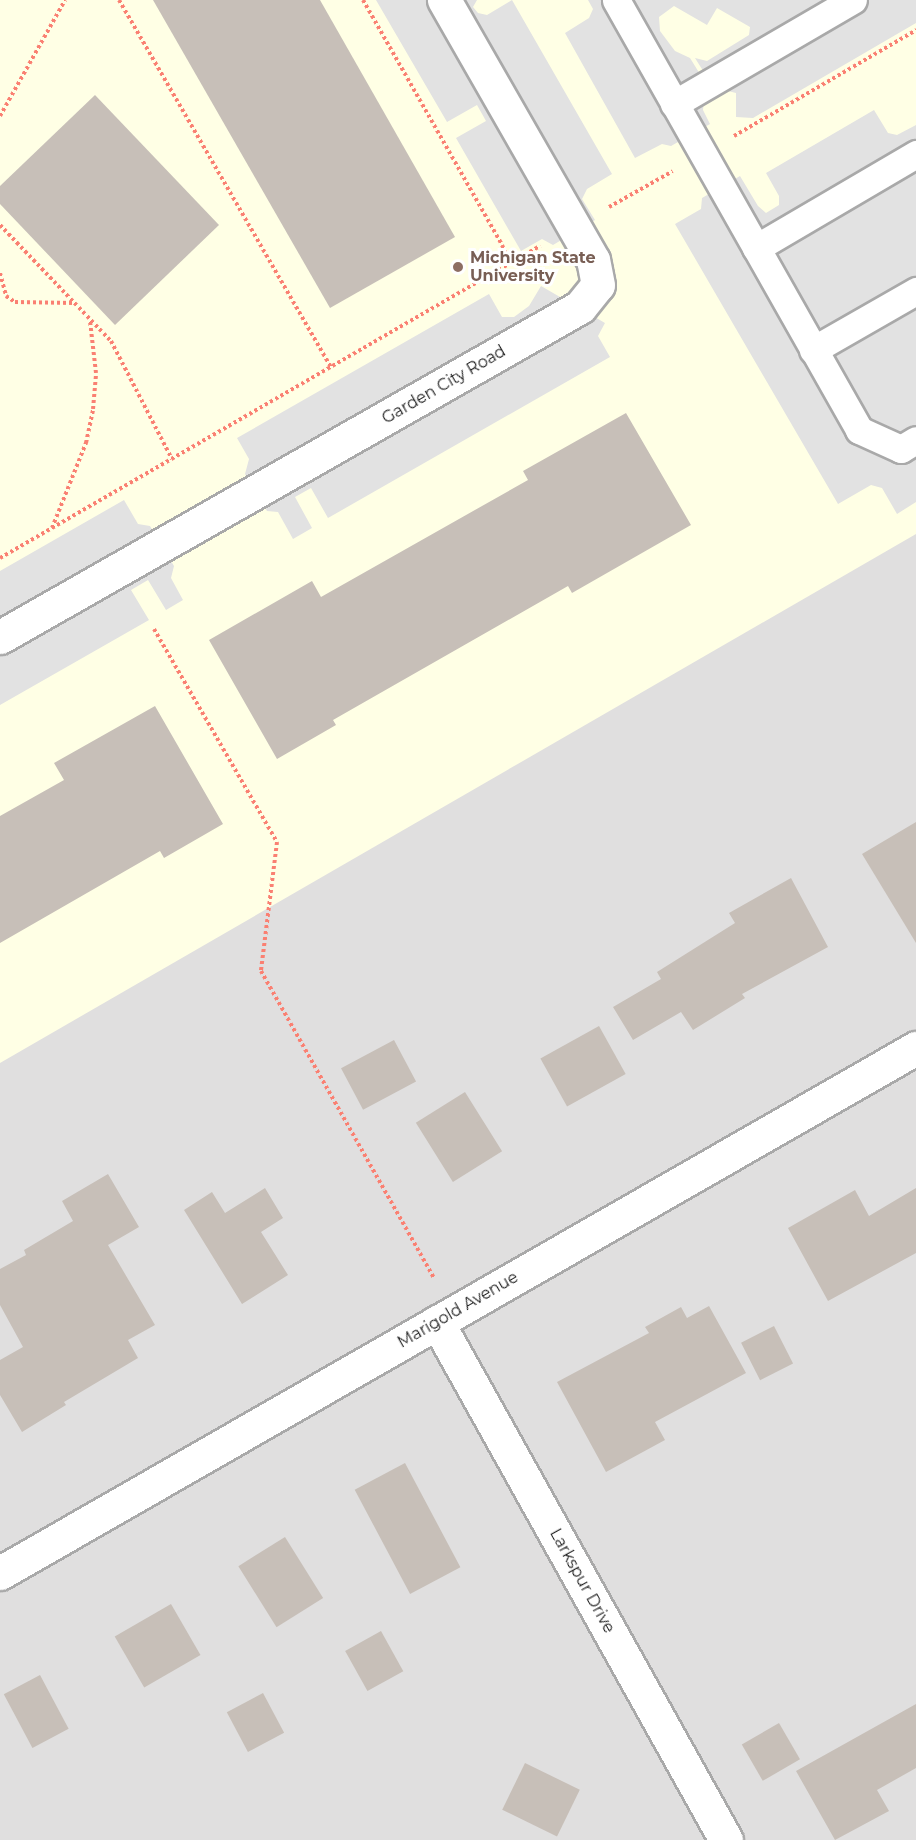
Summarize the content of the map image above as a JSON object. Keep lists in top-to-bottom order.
{
  "streets": {
    "street": ["Garden City Road", "Marigold Avenue", "Larkspur Drive"]
  },
  "crossings": [
    ["Marigold Avenue", "Larkspur Drive"]
  ],
  "places": ["Michigan State University"]
}
